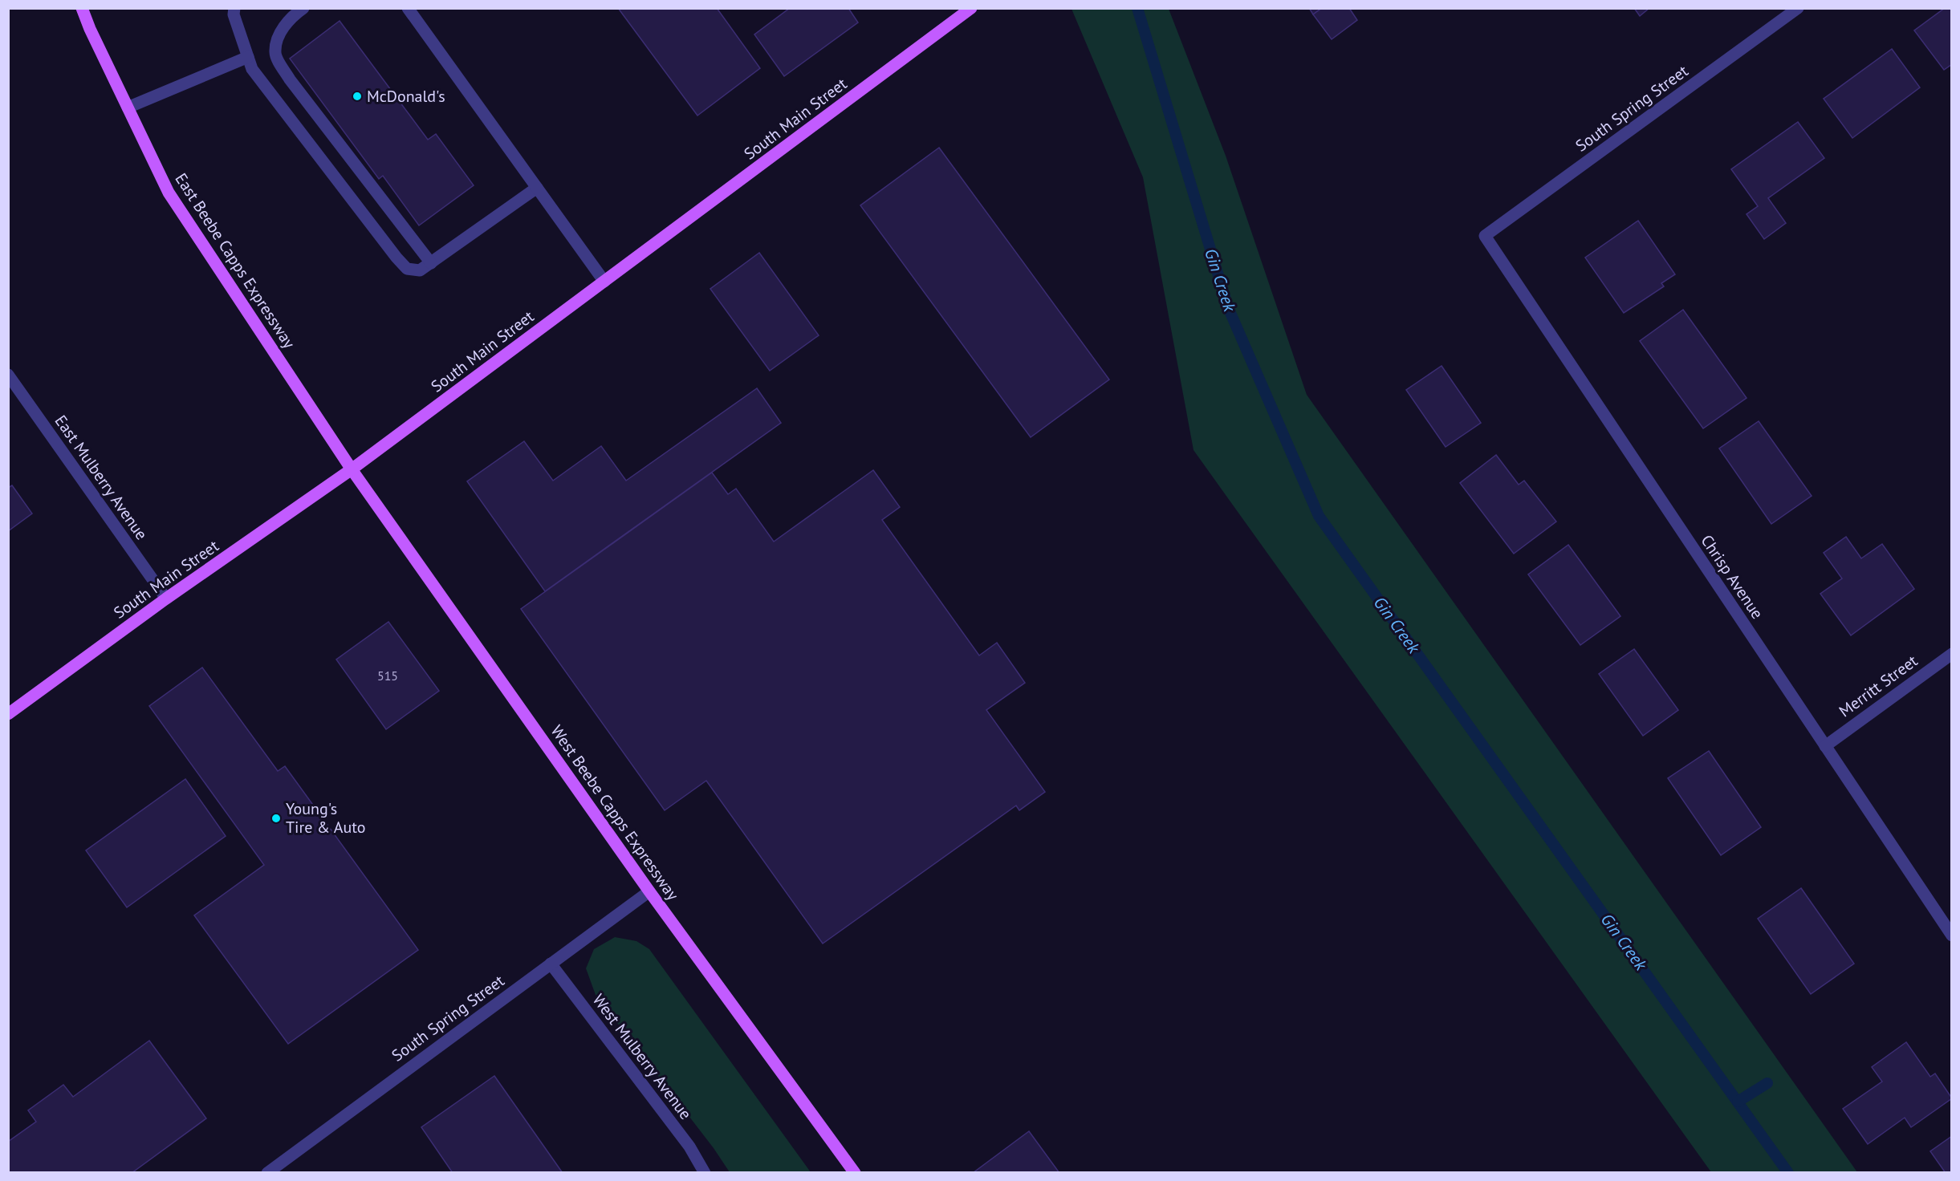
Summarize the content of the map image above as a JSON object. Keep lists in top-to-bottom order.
{
  "streets": {
    "main road": ["South Main Street", "East Beebe Capps Expressway", "West Beebe Capps Expressway"],
    "street": [
      "South Spring Street",
      "East Mulberry Avenue",
      "Chrisp Avenue",
      "Merritt Street",
      "West Mulberry Avenue"
    ]
  },
  "crossings": [
    ["South Spring Street", "Chrisp Avenue"],
    ["South Spring Street", "West Beebe Capps Expressway"],
    ["South Spring Street", "West Mulberry Avenue"],
    ["South Main Street", "East Beebe Capps Expressway"],
    ["South Main Street", "East Mulberry Avenue"],
    ["South Main Street", "West Beebe Capps Expressway"],
    ["East Beebe Capps Expressway", "West Beebe Capps Expressway"],
    ["Chrisp Avenue", "Merritt Street"]
  ],
  "water": ["Gin Creek"],
  "places": ["McDonald's", "Young's Tire & Auto"],
  "house_numbers": ["515"]
}
